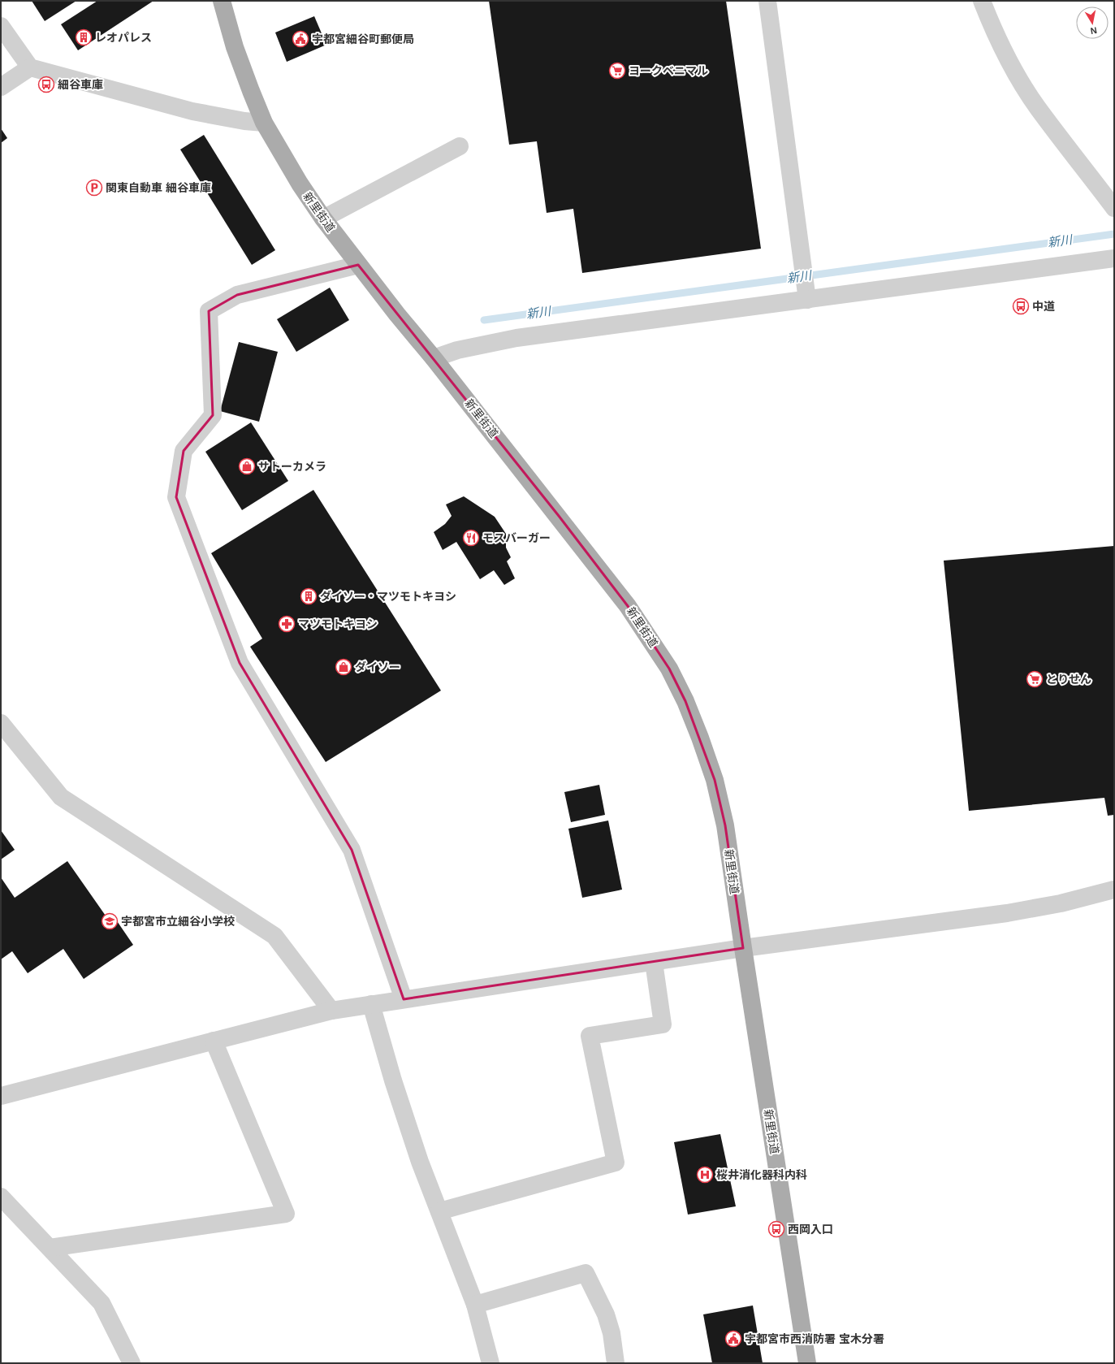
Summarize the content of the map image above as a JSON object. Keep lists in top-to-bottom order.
{
  "streets": {
    "main road": ["新里街道"]
  },
  "water": ["新川"],
  "places": {
    "building": ["レオパレス", "ダイソー・マツモトキヨシ"],
    "public building": ["宇都宮細谷町郵便局", "宇都宮市西消防署 宝木分署"],
    "supermarket": ["ヨークベニマル", "とりせん"],
    "bus stop": ["細谷車庫", "中道", "西岡入口"],
    "parking": ["関東自動車 細谷車庫"],
    "shop": ["サトーカメラ", "ダイソー"],
    "restaurant": ["モスバーガー"],
    "pharmacy": ["マツモトキヨシ"],
    "school or university": ["宇都宮市立細谷小学校"],
    "hospital": ["桜井消化器科内科"]
  },
  "north": "bottom"
}
